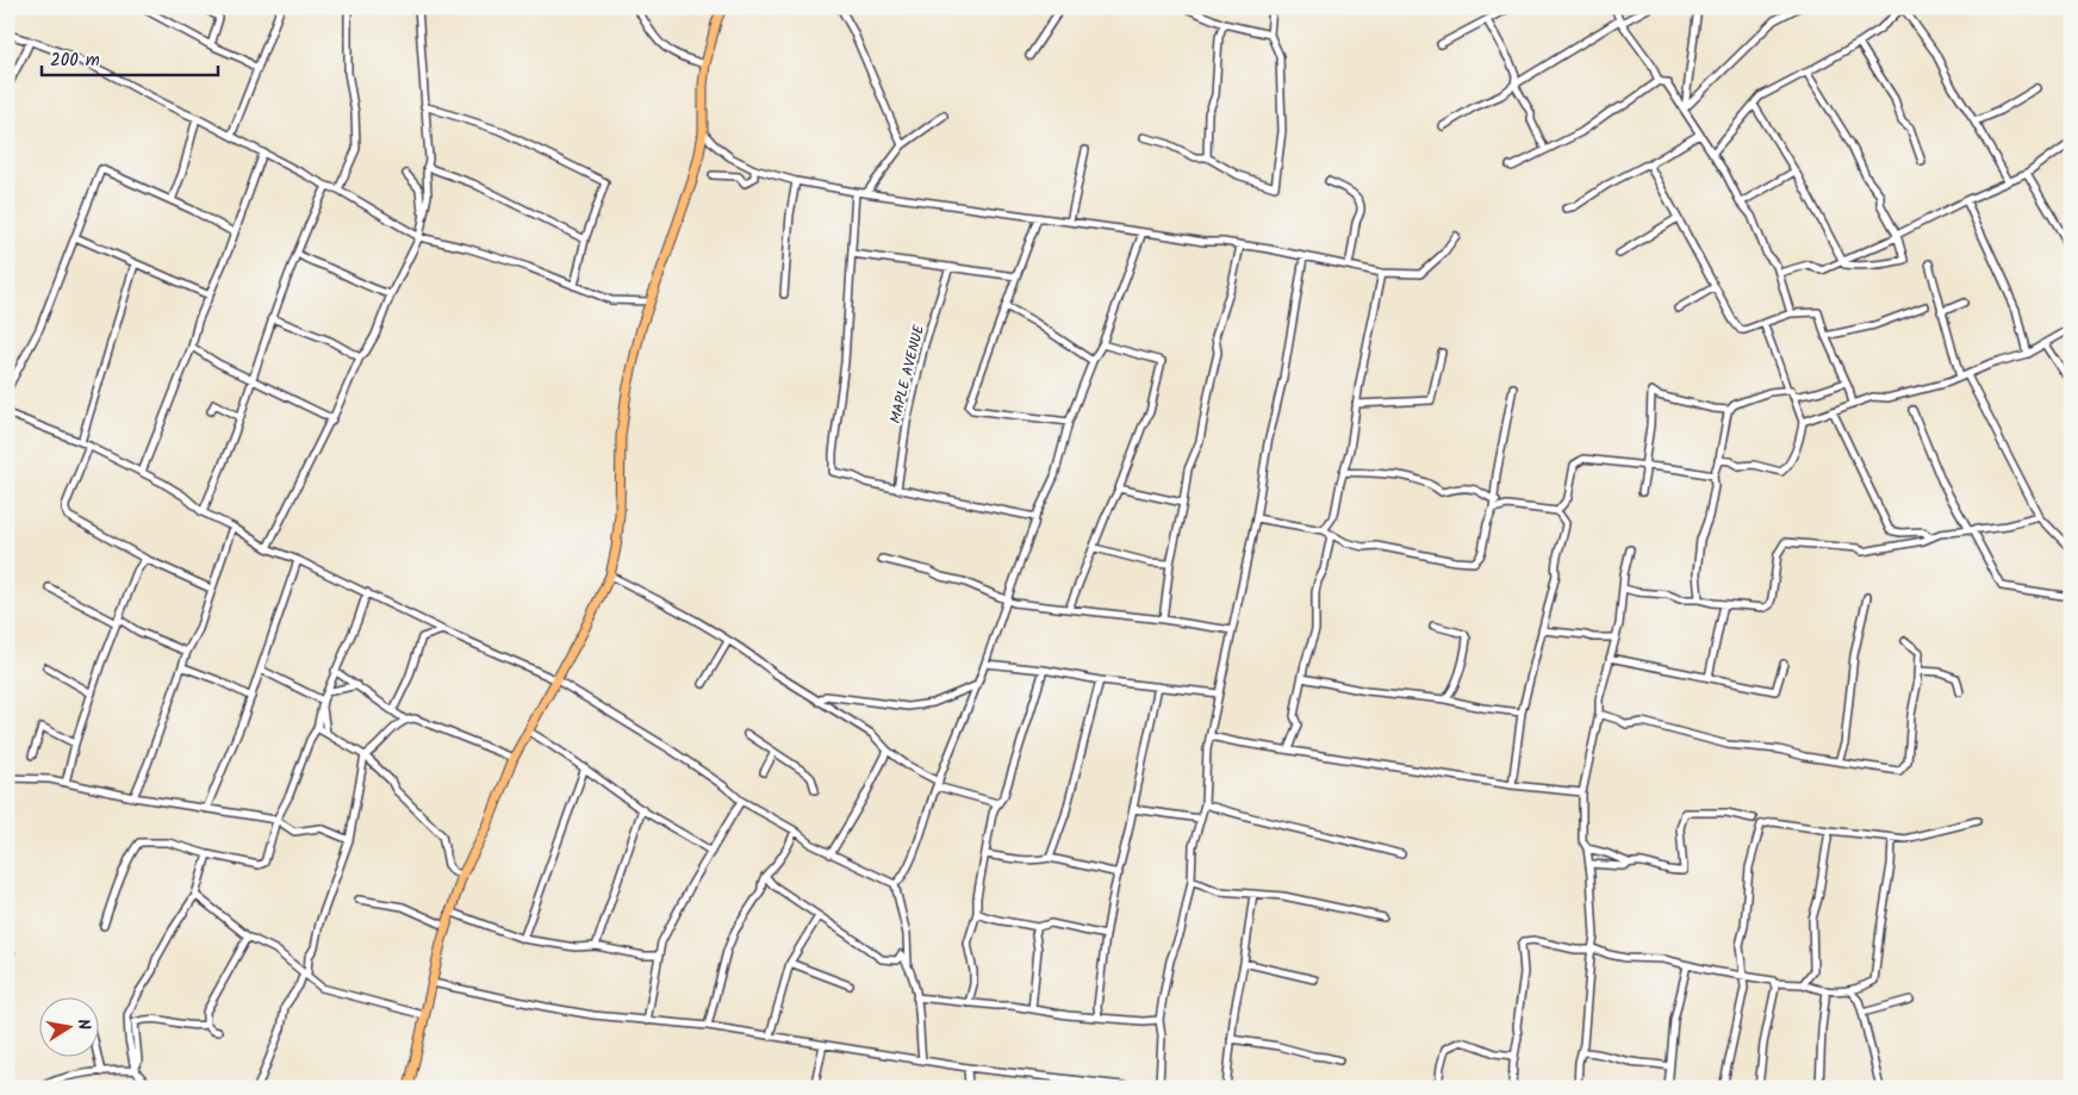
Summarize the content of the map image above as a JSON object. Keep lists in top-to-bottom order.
{
  "streets": {
    "street": ["MAPLE AVENUE"]
  },
  "scale_bar": "200 m",
  "north": "right"
}
